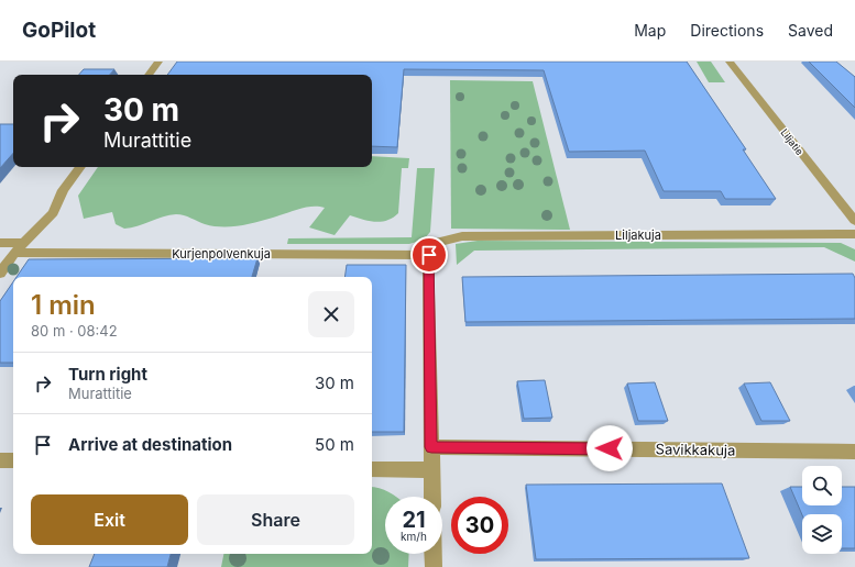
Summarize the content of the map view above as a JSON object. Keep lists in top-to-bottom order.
{
  "streets": {
    "street": [
      "Liljatie",
      "Liljakuja",
      "Kurjenpolvenkuja",
      "Savikkakuja"
    ]
  },
  "crossings": [
    ["Liljakuja", "Kurjenpolvenkuja"]
  ],
  "page": {
    "header": "GoPilot",
    "nav": ["Map", "Directions", "Saved"],
    "turn": ["30 m", "Murattitie"],
    "heading": ["1 min", "80 m · 08:42"],
    "list": [
      {
        "name": "Turn right",
        "note": "Murattitie",
        "value": "30 m"
      },
      {
        "name": "Arrive at destination",
        "value": "50 m"
      }
    ],
    "buttons": ["Exit", "Share"],
    "speed": "21 km/h",
    "limit": "30"
  }
}
